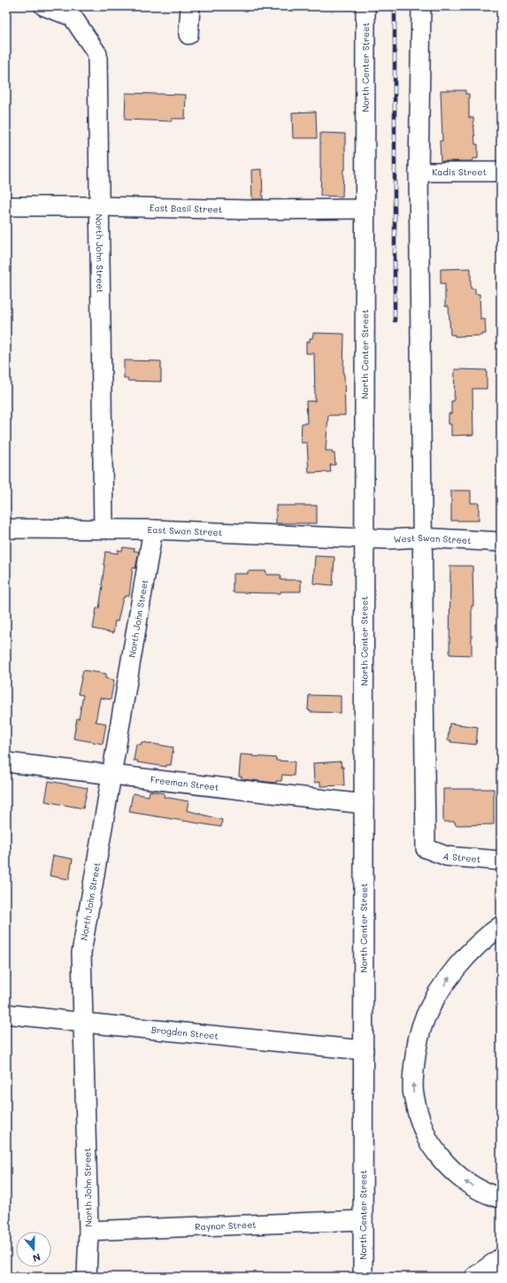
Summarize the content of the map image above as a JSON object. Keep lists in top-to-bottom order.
{
  "streets": {
    "street": [
      "North Center Street",
      "Kadis Street",
      "East Basil Street",
      "North John Street",
      "East Swan Street",
      "West Swan Street",
      "Freeman Street",
      "A Street",
      "Brogden Street",
      "Raynor Street"
    ]
  },
  "crossings": [
    ["North Center Street", "East Basil Street"],
    ["North Center Street", "East Swan Street"],
    ["North Center Street", "West Swan Street"],
    ["North Center Street", "Freeman Street"],
    ["North Center Street", "Brogden Street"],
    ["North Center Street", "Raynor Street"],
    ["East Basil Street", "North John Street"],
    ["North John Street", "East Swan Street"],
    ["North John Street", "Freeman Street"],
    ["North John Street", "Brogden Street"],
    ["North John Street", "Raynor Street"],
    ["East Swan Street", "West Swan Street"],
    ["West Swan Street", "A Street"]
  ],
  "north": "bottom"
}
